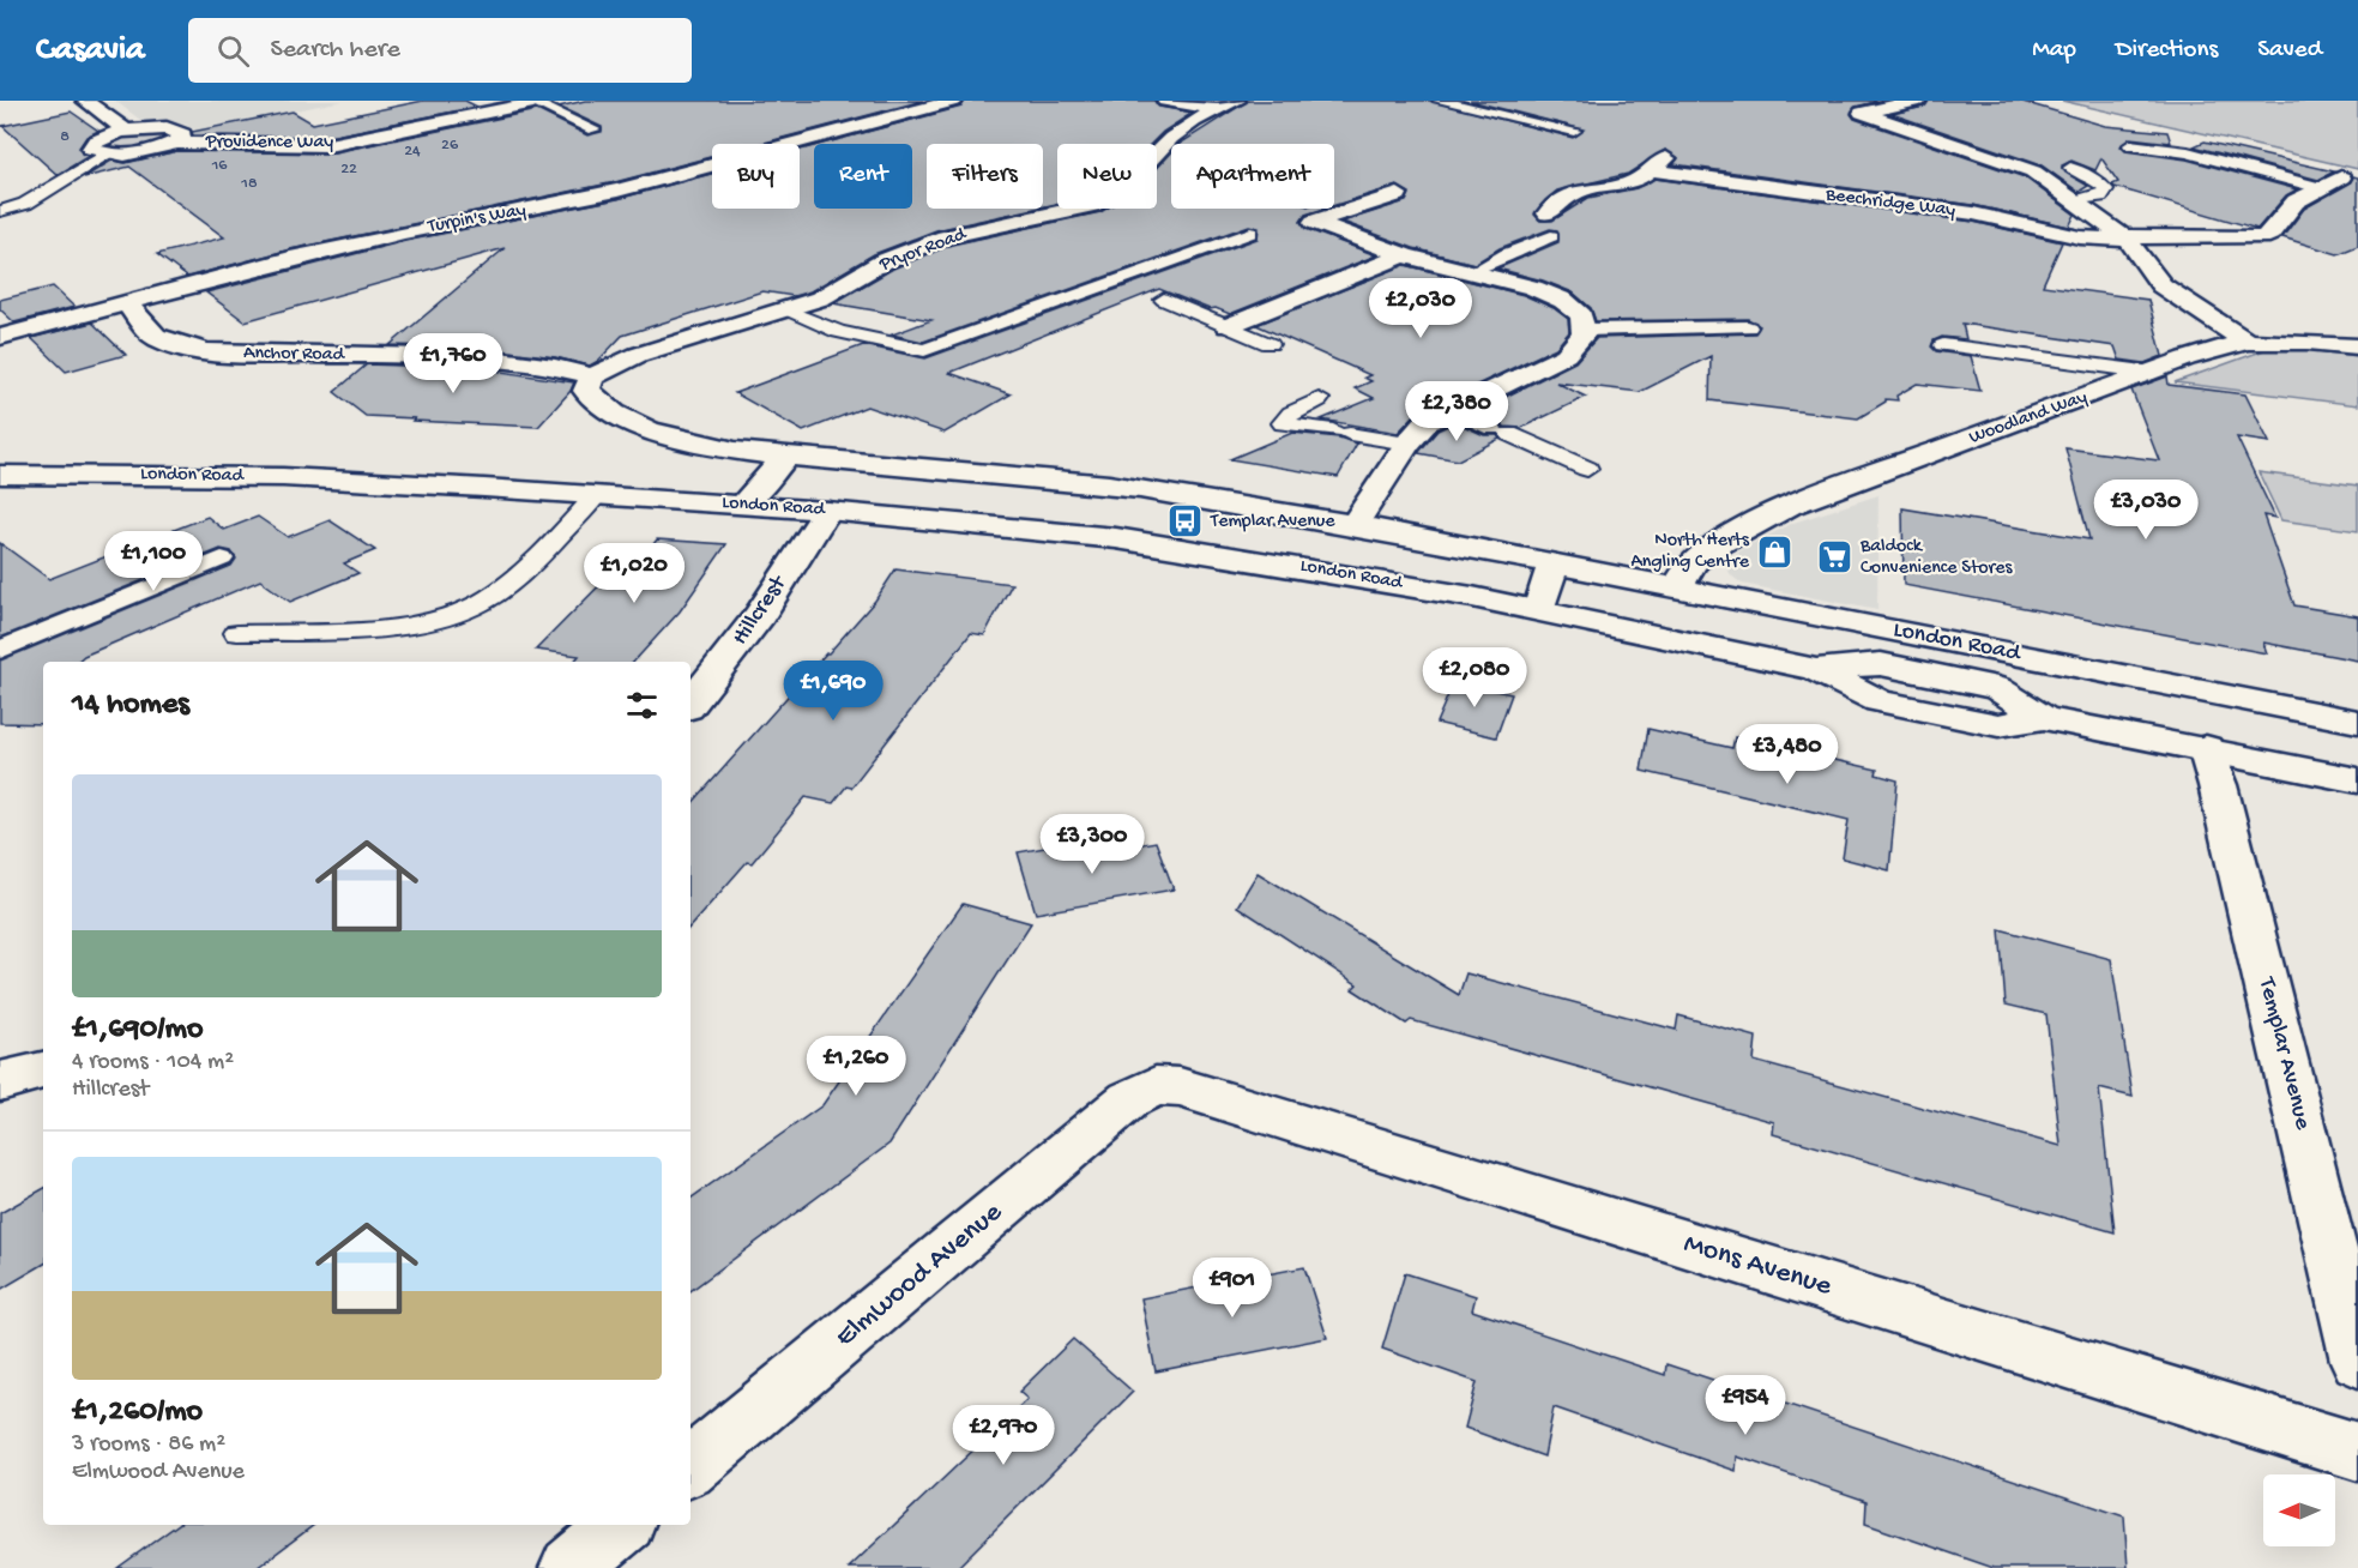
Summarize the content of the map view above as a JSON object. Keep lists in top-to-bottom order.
{
  "streets": {
    "street": [
      "Providence Way",
      "Beechridge Way",
      "Turpin's Way",
      "Pryor Road",
      "Anchor Road",
      "Woodland Way",
      "London Road",
      "Hillcrest",
      "Templar Avenue",
      "Mons Avenue",
      "Elmwood Avenue"
    ]
  },
  "crossings": [
    ["Turpin's Way", "Anchor Road"],
    ["Pryor Road", "Anchor Road"],
    ["Woodland Way", "London Road"],
    ["London Road", "Hillcrest"],
    ["London Road", "Templar Avenue"],
    ["Mons Avenue", "Elmwood Avenue"]
  ],
  "places": {
    "bus stop": ["Templar Avenue"],
    "shop": ["North Herts Angling Centre"],
    "supermarket": ["Baldock Convenience Stores"]
  },
  "house_numbers": [
    "8",
    "26",
    "24",
    "16",
    "22",
    "18"
  ],
  "north": "left",
  "page": {
    "header": "Casavia",
    "search": "Search here",
    "nav": ["Map", "Directions", "Saved"],
    "chip": [
      "Buy",
      "Rent",
      "Filters",
      "New",
      "Apartment"
    ],
    "price": [
      "£2,030",
      "£1,760",
      "£2,380",
      "£3,030",
      "£1,100",
      "£1,020",
      "£2,080",
      "£1,690",
      "£3,480",
      "£3,300",
      "£1,260",
      "£901",
      "£954",
      "£2,970"
    ],
    "heading": "14 homes",
    "list": [
      {
        "name": "£1,690/mo",
        "note": "4 rooms · 104 m² · Hillcrest"
      },
      {
        "name": "£1,260/mo",
        "note": "3 rooms · 86 m² · Elmwood Avenue"
      }
    ]
  }
}
